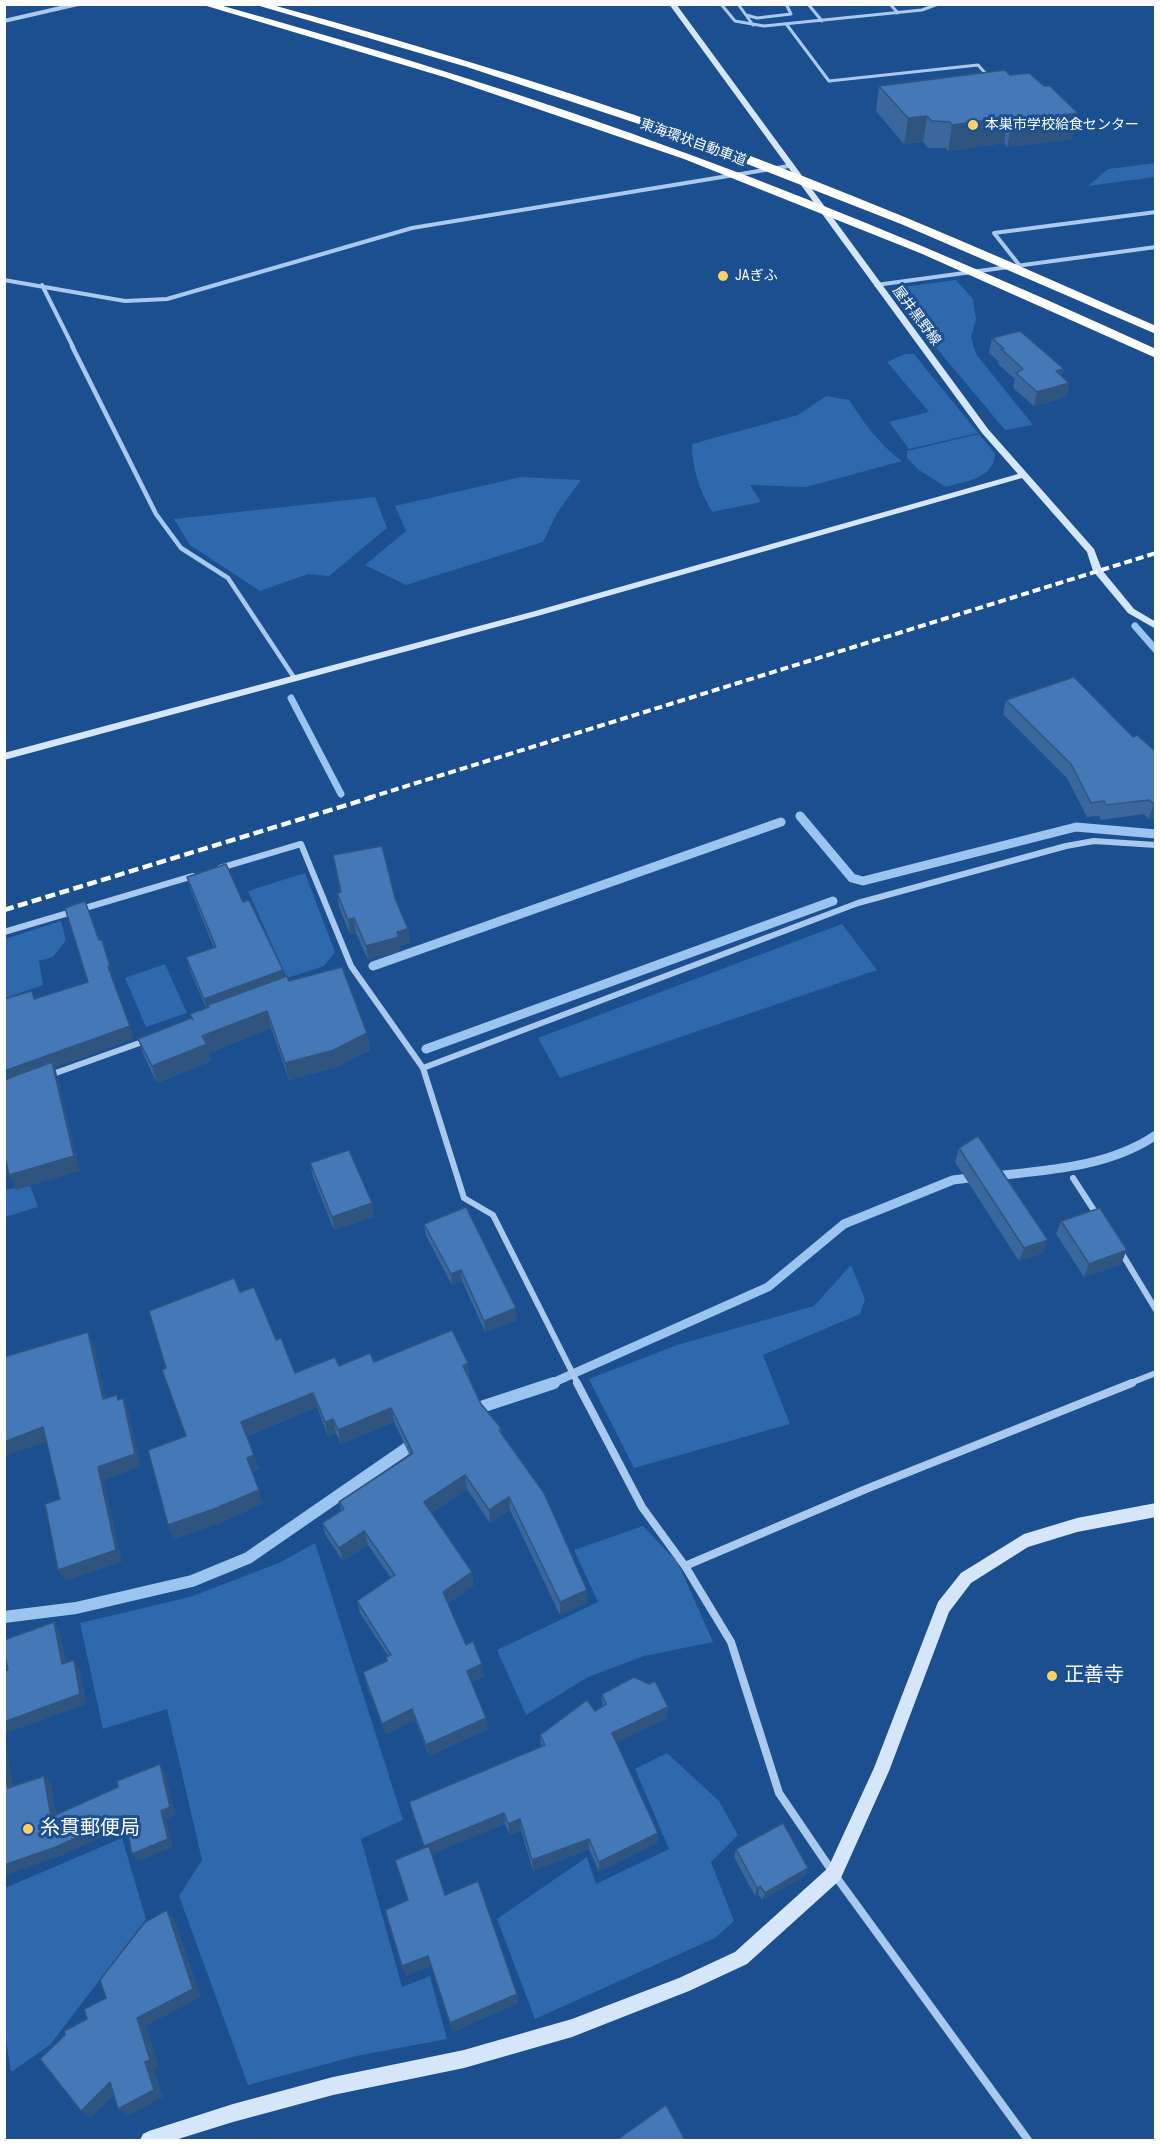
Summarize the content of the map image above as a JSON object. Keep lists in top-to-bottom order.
{
  "streets": {
    "highway": ["東海環状自動車道"],
    "main road": ["屋井黒野線"]
  },
  "places": [
    "本巣市学校給食センター",
    "JAぎふ",
    "正善寺",
    "糸貫郵便局"
  ]
}
